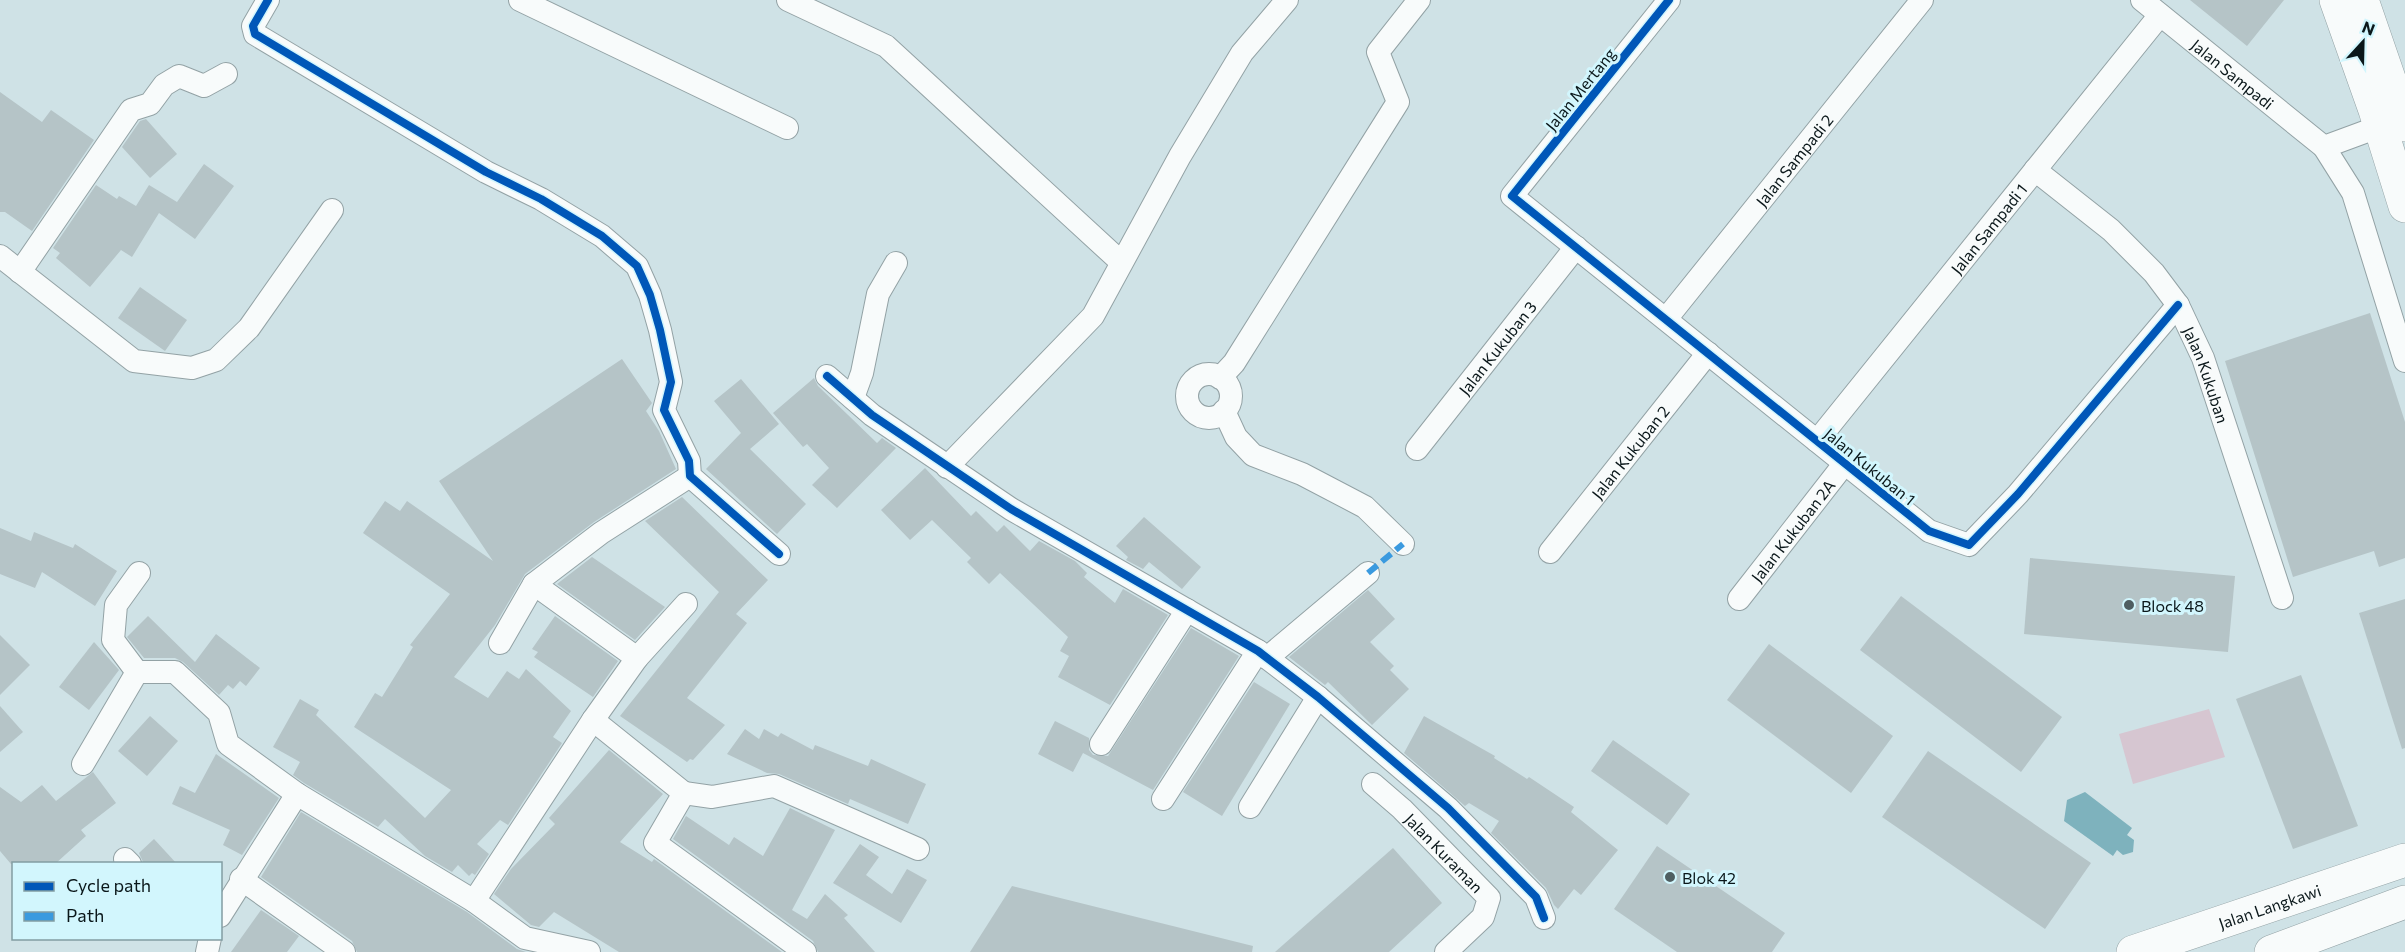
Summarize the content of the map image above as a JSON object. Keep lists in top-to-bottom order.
{
  "streets": {
    "street": [
      "Jalan Sampadi",
      "Jalan Mertang",
      "Jalan Sampadi 2",
      "Jalan Sampadi 1",
      "Jalan Kukuban 3",
      "Jalan Kukuban",
      "Jalan Kukuban 2",
      "Jalan Kukuban 1",
      "Jalan Kukuban 2A",
      "Jalan Kuraman",
      "Jalan Langkawi"
    ]
  },
  "crossings": [
    ["Jalan Sampadi", "Jalan Sampadi 1"],
    ["Jalan Mertang", "Jalan Kukuban 1"],
    ["Jalan Sampadi 2", "Jalan Kukuban 1"],
    ["Jalan Sampadi 1", "Jalan Kukuban"],
    ["Jalan Sampadi 1", "Jalan Kukuban 1"],
    ["Jalan Kukuban 3", "Jalan Kukuban 1"],
    ["Jalan Kukuban", "Jalan Kukuban 1"],
    ["Jalan Kukuban 2", "Jalan Kukuban 1"],
    ["Jalan Kukuban 1", "Jalan Kukuban 2A"]
  ],
  "places": ["Block 48", "Blok 42"],
  "legend": ["Cycle path", "Path"],
  "north": "top"
}
